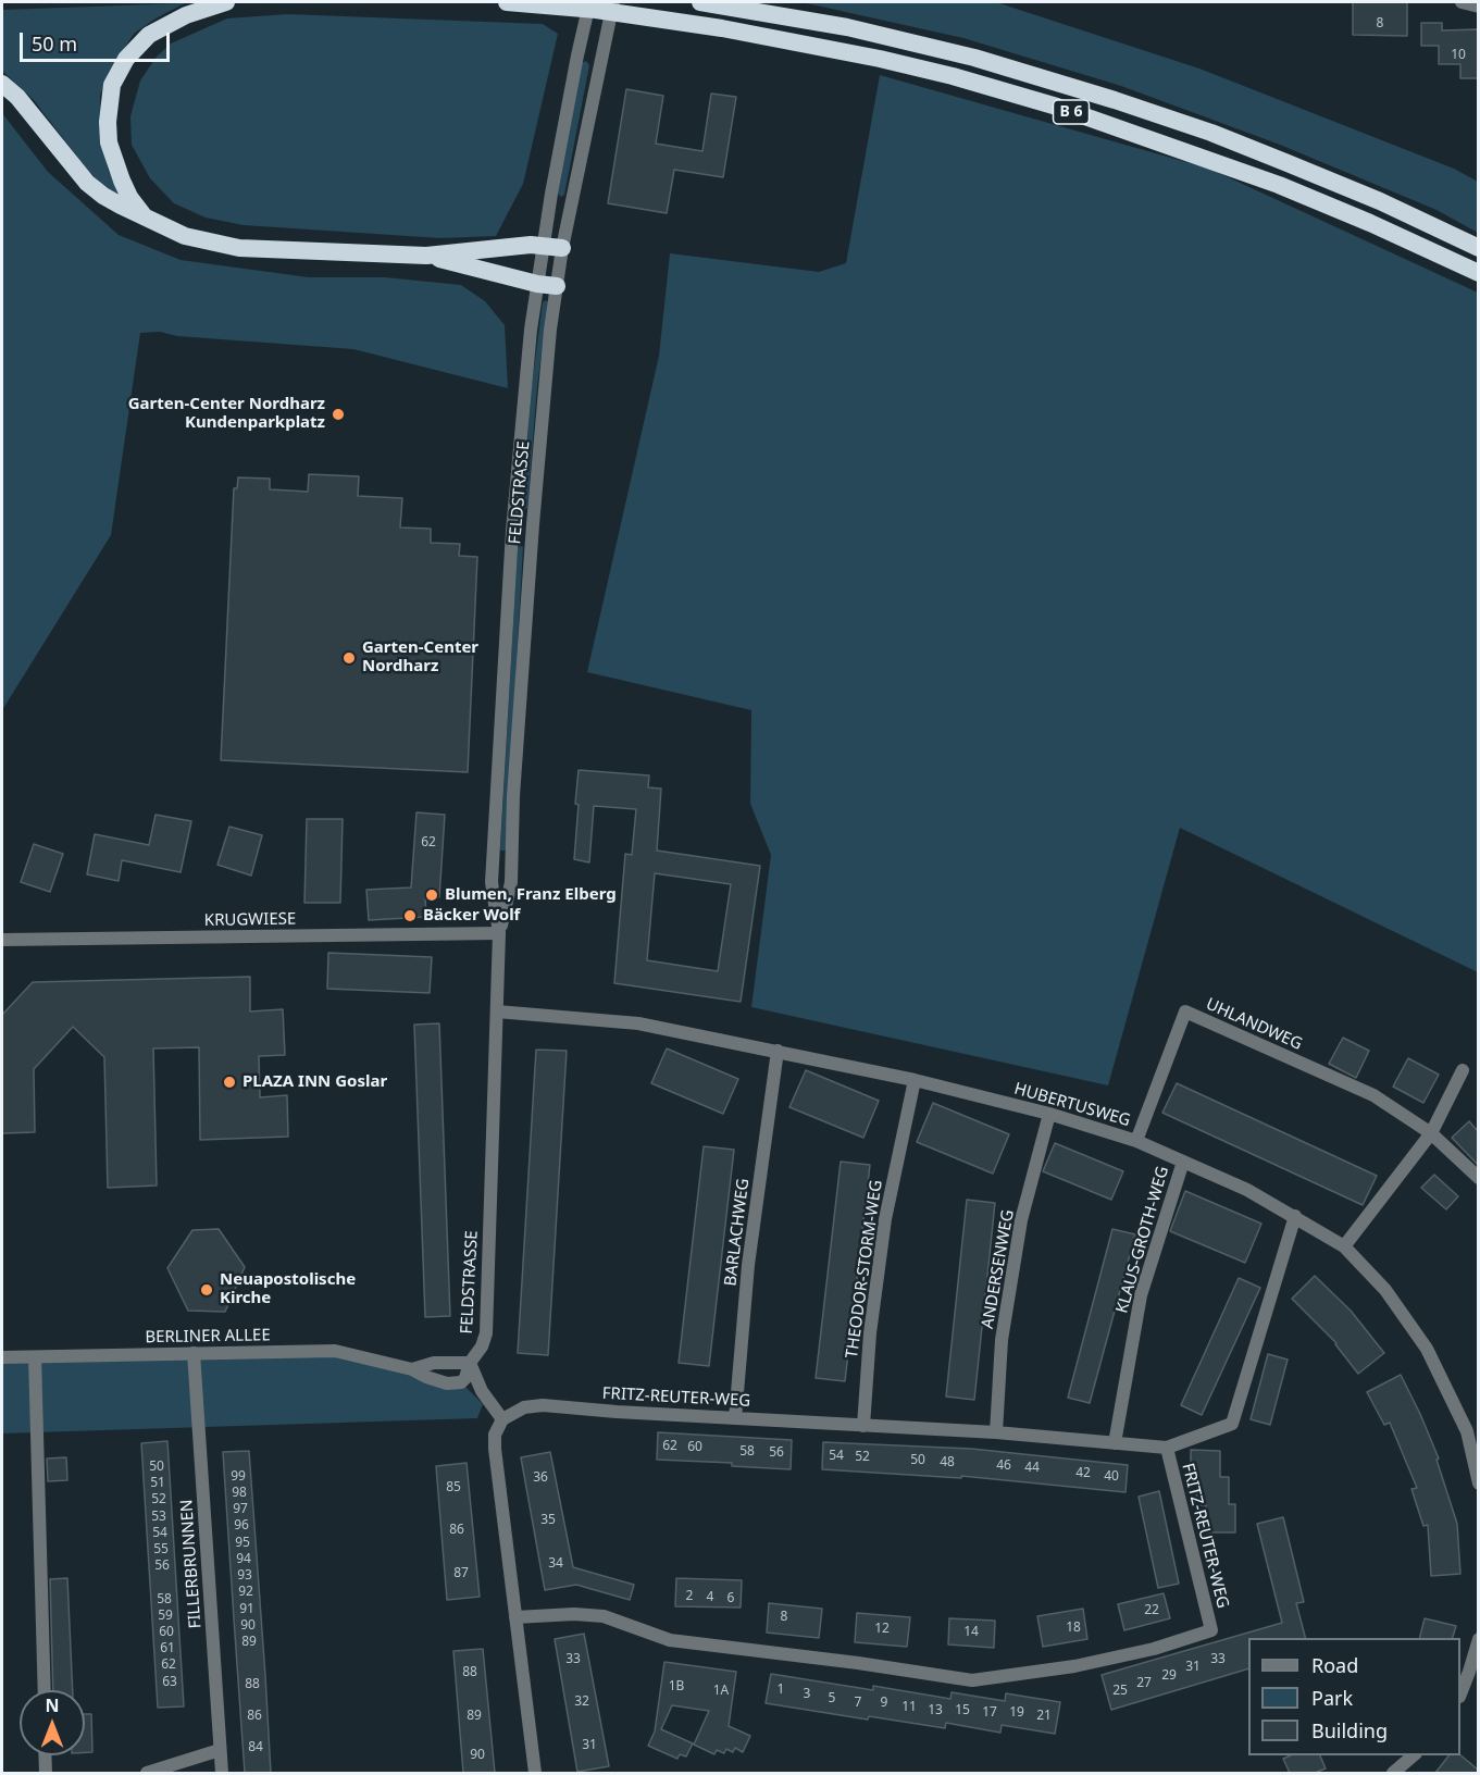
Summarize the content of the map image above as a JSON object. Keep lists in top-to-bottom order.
{
  "streets": {
    "highway": ["B 6"],
    "street": [
      "FELDSTRASSE",
      "KRUGWIESE",
      "UHLANDWEG",
      "HUBERTUSWEG",
      "BARLACHWEG",
      "KLAUS-GROTH-WEG",
      "THEODOR-STORM-WEG",
      "ANDERSENWEG",
      "BERLINER ALLEE",
      "FRITZ-REUTER-WEG",
      "FILLERBRUNNEN"
    ]
  },
  "crossings": [
    ["FELDSTRASSE", "KRUGWIESE"],
    ["FELDSTRASSE", "HUBERTUSWEG"],
    ["FELDSTRASSE", "BERLINER ALLEE"],
    ["UHLANDWEG", "HUBERTUSWEG"],
    ["HUBERTUSWEG", "BARLACHWEG"],
    ["HUBERTUSWEG", "KLAUS-GROTH-WEG"],
    ["HUBERTUSWEG", "THEODOR-STORM-WEG"],
    ["HUBERTUSWEG", "ANDERSENWEG"],
    ["BARLACHWEG", "FRITZ-REUTER-WEG"],
    ["KLAUS-GROTH-WEG", "FRITZ-REUTER-WEG"],
    ["THEODOR-STORM-WEG", "FRITZ-REUTER-WEG"],
    ["ANDERSENWEG", "FRITZ-REUTER-WEG"],
    ["BERLINER ALLEE", "FILLERBRUNNEN"]
  ],
  "places": [
    "Garten-Center Nordharz Kundenparkplatz",
    "Garten-Center Nordharz",
    "Blumen, Franz Elberg",
    "Bäcker Wolf",
    "PLAZA INN Goslar",
    "Neuapostolische Kirche"
  ],
  "house_numbers": [
    "8",
    "10",
    "62",
    "62",
    "60",
    "58",
    "56",
    "54",
    "52",
    "50",
    "48",
    "46",
    "50",
    "44",
    "42",
    "99",
    "40",
    "36",
    "51",
    "85",
    "98",
    "52",
    "97",
    "53",
    "35",
    "96",
    "86",
    "54",
    "95",
    "55",
    "94",
    "34",
    "56",
    "87",
    "93",
    "92",
    "2",
    "4",
    "6",
    "58",
    "91",
    "22",
    "59",
    "8",
    "90",
    "18",
    "12",
    "60",
    "14",
    "89",
    "61",
    "33",
    "33",
    "62",
    "31",
    "88",
    "29",
    "63",
    "27",
    "88",
    "1B",
    "1",
    "1A",
    "25",
    "3",
    "5",
    "32",
    "7",
    "9",
    "11",
    "13",
    "15",
    "17",
    "19",
    "86",
    "89",
    "21",
    "31",
    "84",
    "90"
  ],
  "legend": ["Road", "Park", "Building"],
  "scale_bar": "50 m",
  "north": "top"
}
